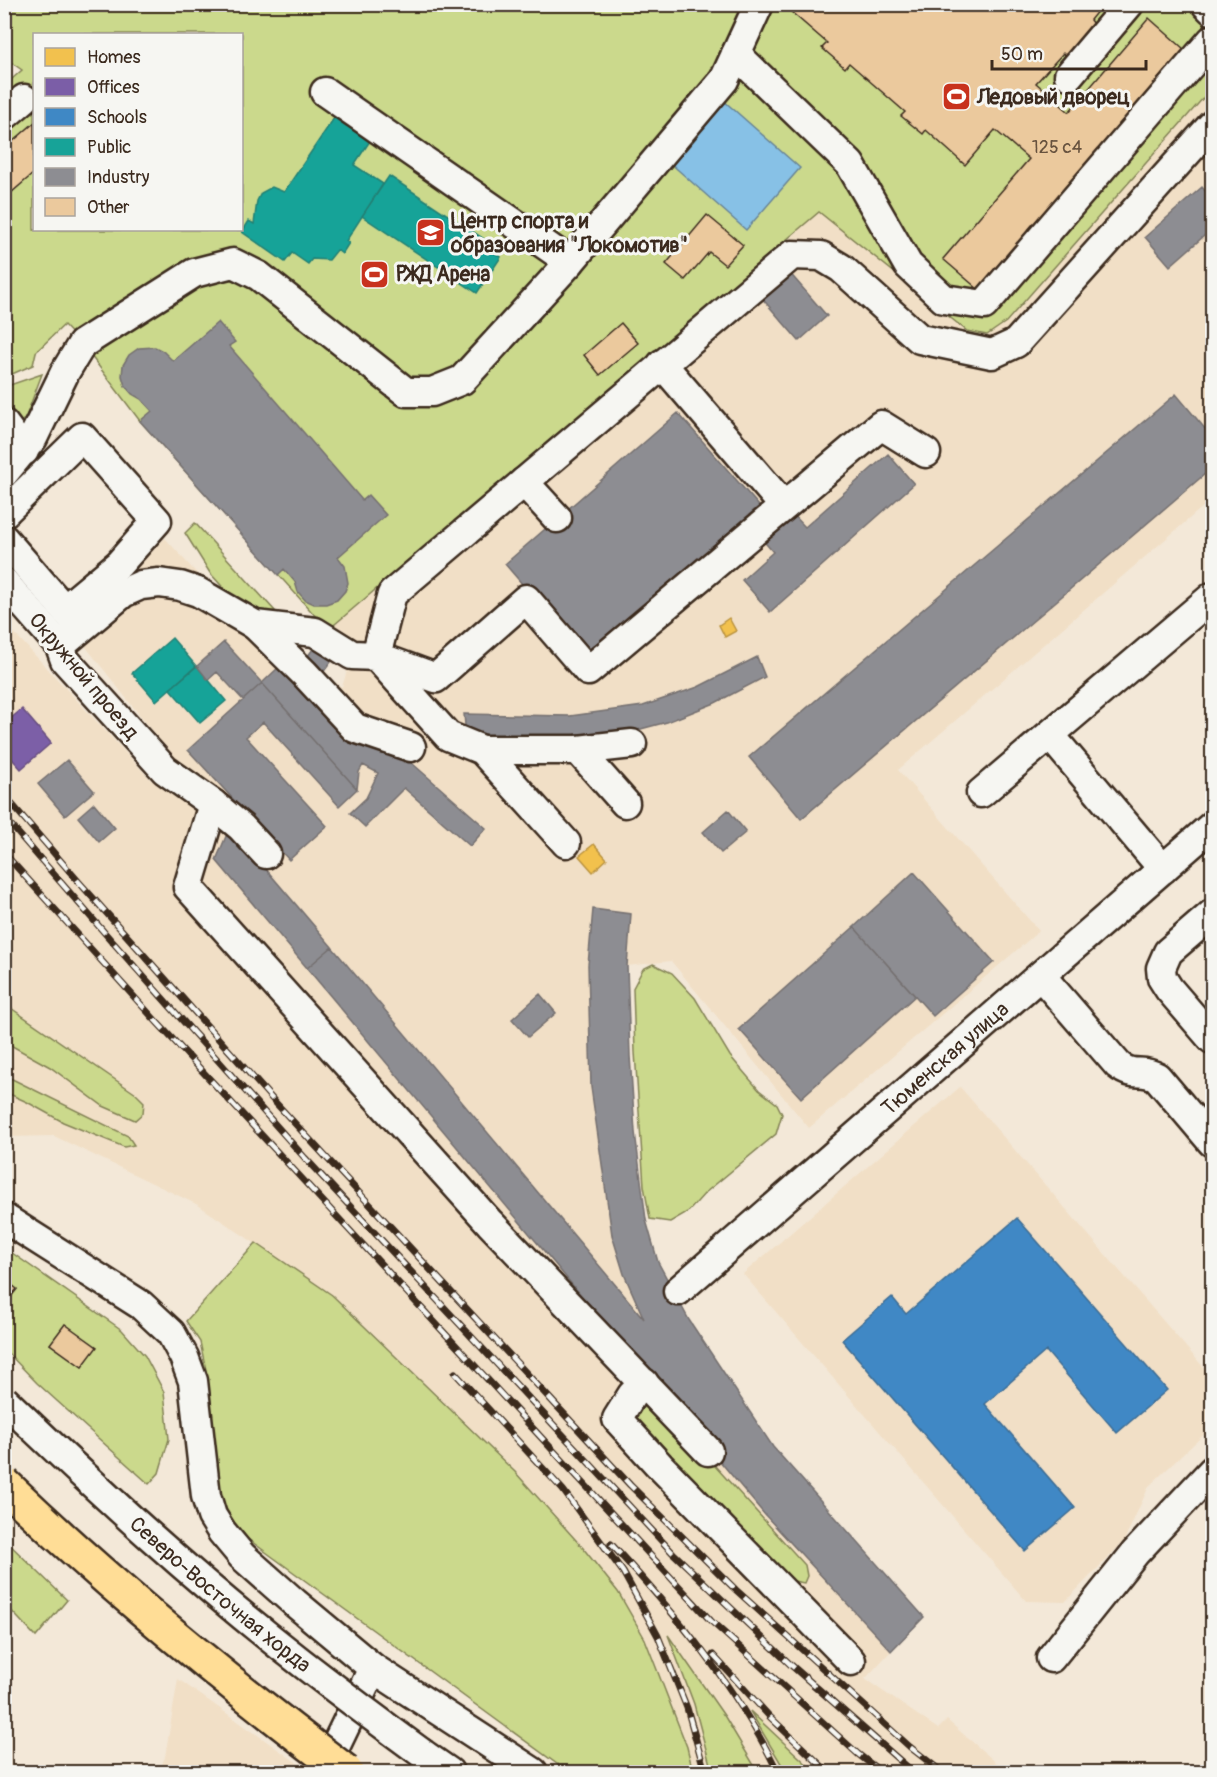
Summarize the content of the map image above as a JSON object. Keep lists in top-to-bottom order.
{
  "streets": {
    "street": ["Окружной проезд", "Тюменская улица", "Северо-Восточная хорда"]
  },
  "places": {
    "sports": ["Ледовый дворец", "РЖД Арена"],
    "school or university": ["Центр спорта и образования \"Локомотив\""]
  },
  "house_numbers": ["125 с4"],
  "legend": [
    "Homes",
    "Offices",
    "Schools",
    "Public",
    "Industry",
    "Other"
  ],
  "scale_bar": "50 m"
}
